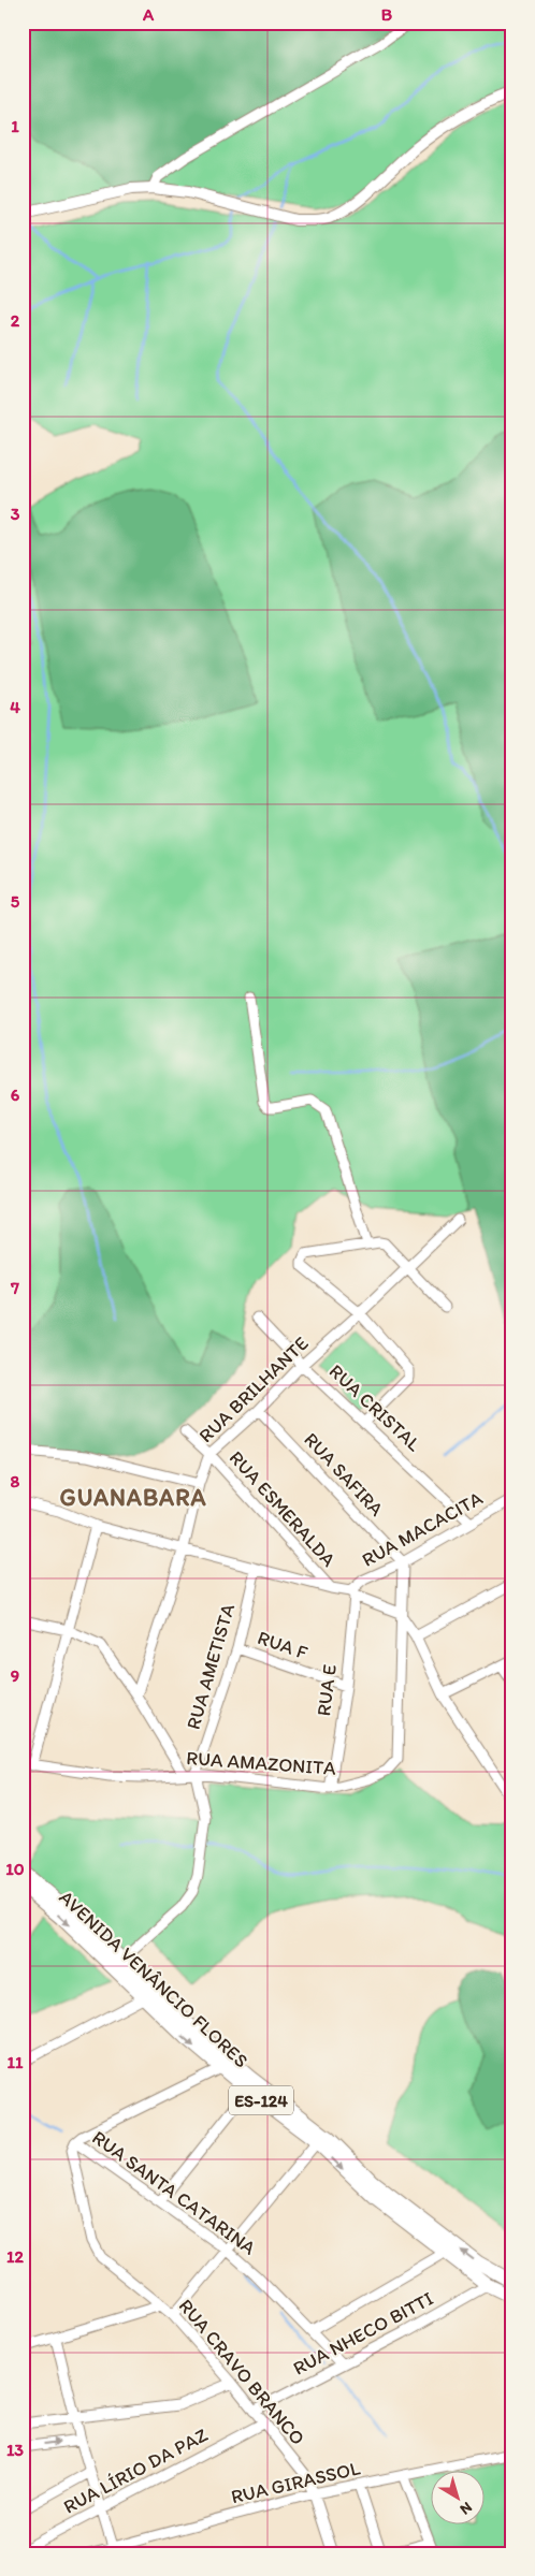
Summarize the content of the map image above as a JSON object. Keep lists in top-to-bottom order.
{
  "streets": {
    "main road": ["AVENIDA VENÂNCIO FLORES", "ES-124"],
    "street": [
      "RUA BRILHANTE",
      "RUA CRISTAL",
      "RUA SAFIRA",
      "RUA ESMERALDA",
      "RUA MACACITA",
      "RUA F",
      "RUA AMETISTA",
      "RUA E",
      "RUA AMAZONITA",
      "RUA SANTA CATARINA",
      "RUA NHECO BITTI",
      "RUA CRAVO BRANCO",
      "RUA LÍRIO DA PAZ",
      "RUA GIRASSOL"
    ]
  },
  "crossings": [
    ["RUA BRILHANTE", "RUA CRISTAL"],
    ["RUA BRILHANTE", "RUA SAFIRA"],
    ["RUA BRILHANTE", "RUA ESMERALDA"],
    ["RUA CRISTAL", "RUA MACACITA"],
    ["RUA SAFIRA", "RUA MACACITA"],
    ["RUA MACACITA", "RUA E"],
    ["RUA F", "RUA AMETISTA"],
    ["RUA F", "RUA E"],
    ["RUA AMETISTA", "RUA AMAZONITA"],
    ["RUA E", "RUA AMAZONITA"],
    ["AVENIDA VENÂNCIO FLORES", "RUA NHECO BITTI"],
    ["RUA SANTA CATARINA", "RUA NHECO BITTI"],
    ["RUA SANTA CATARINA", "RUA CRAVO BRANCO"],
    ["RUA NHECO BITTI", "RUA CRAVO BRANCO"],
    ["RUA CRAVO BRANCO", "RUA LÍRIO DA PAZ"],
    ["RUA CRAVO BRANCO", "RUA GIRASSOL"]
  ],
  "districts": ["GUANABARA"],
  "north": "bottom right",
  "grid": {
    "columns": ["A", "B"],
    "rows": [
      "1",
      "2",
      "3",
      "4",
      "5",
      "6",
      "7",
      "8",
      "9",
      "10",
      "11",
      "12",
      "13"
    ]
  }
}
